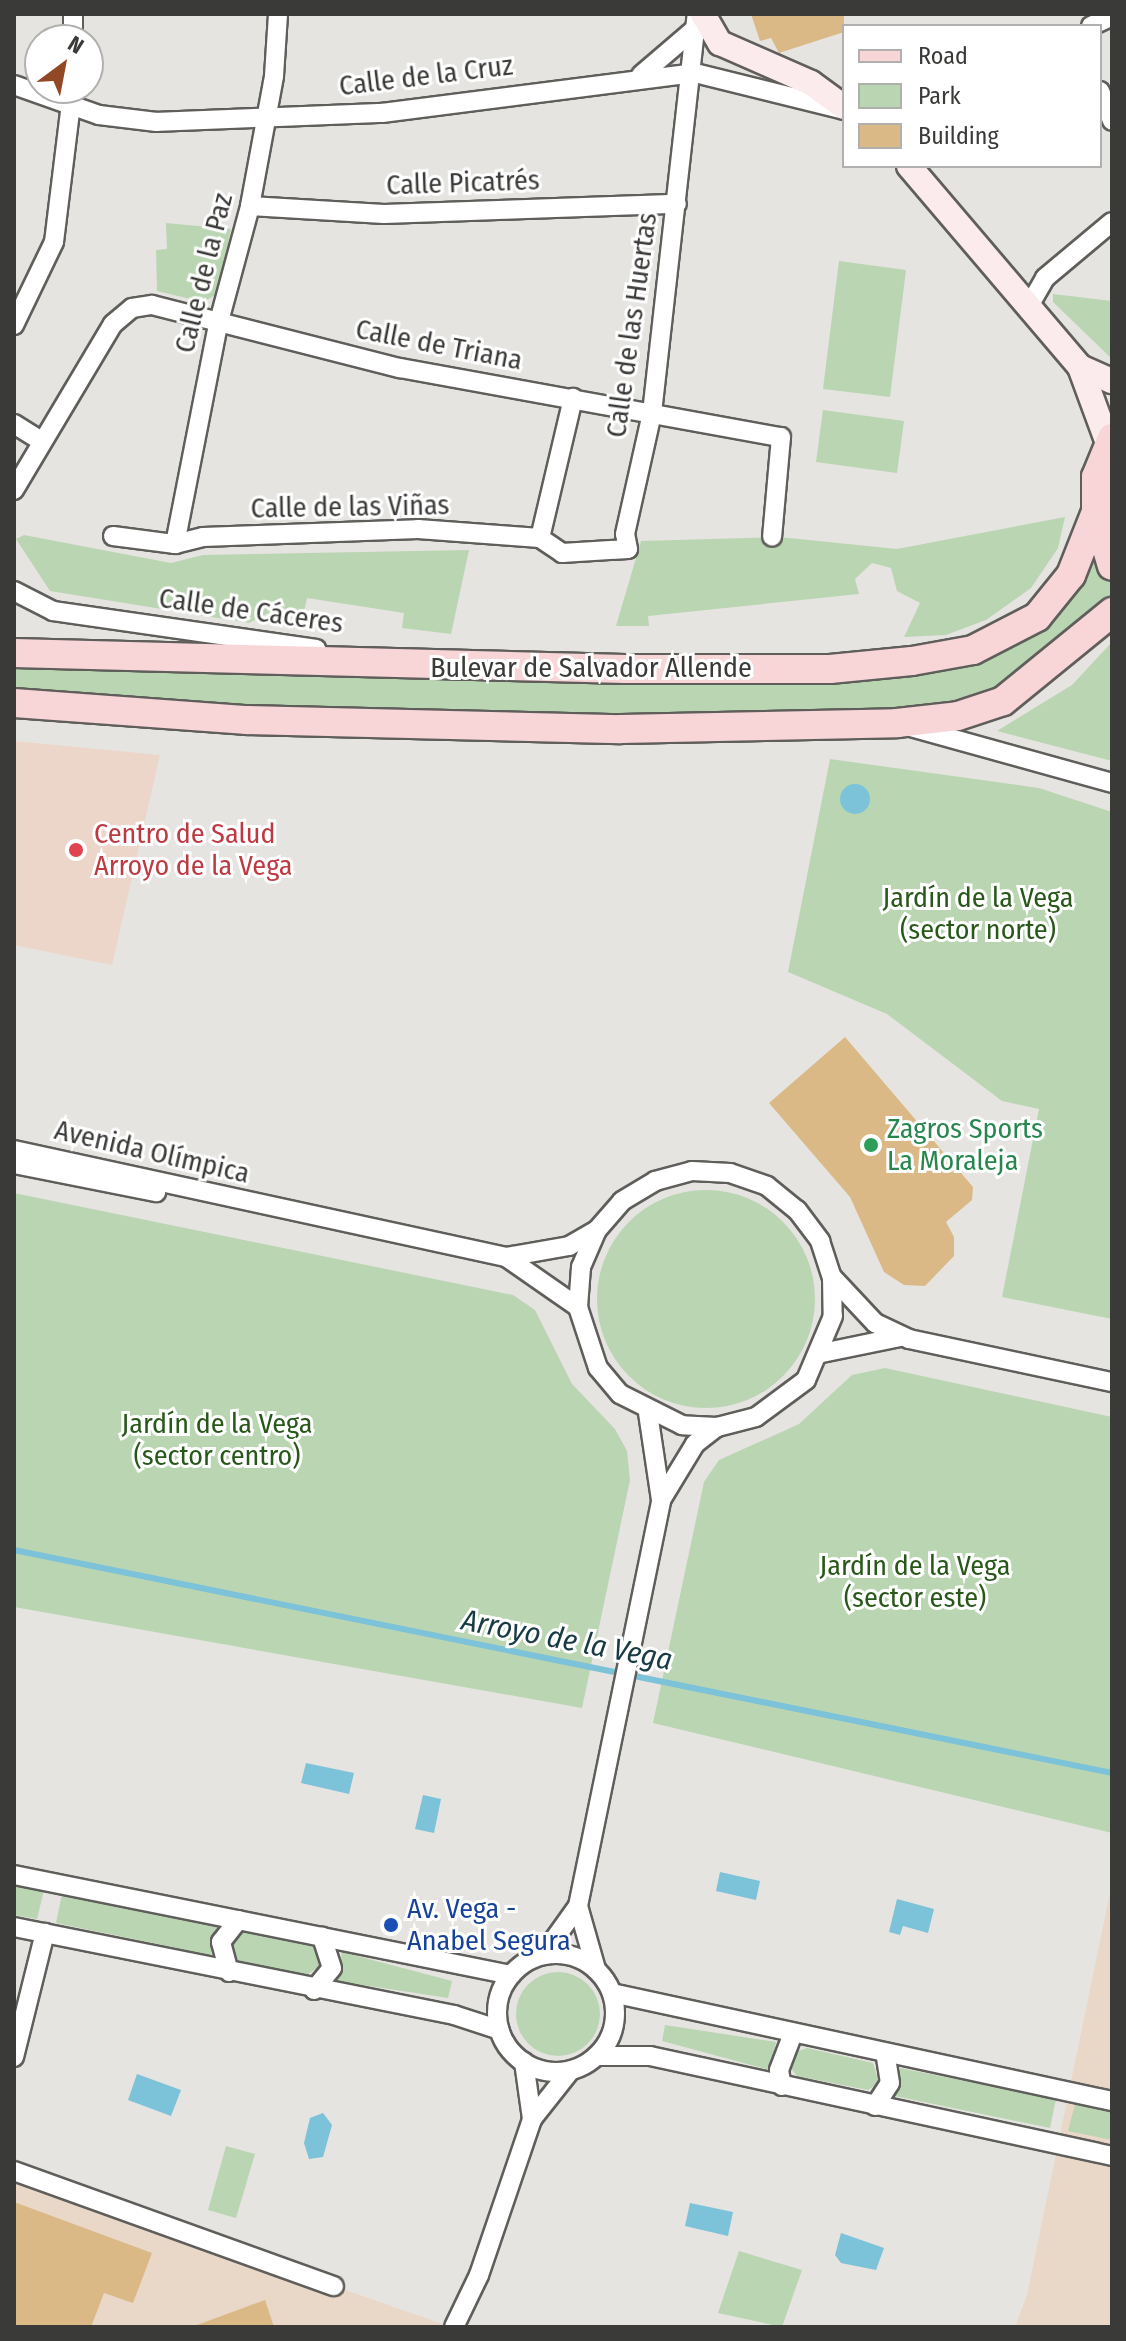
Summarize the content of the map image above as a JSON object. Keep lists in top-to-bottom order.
{
  "streets": {
    "main road": ["Bulevar de Salvador Allende"],
    "street": [
      "Calle de la Cruz",
      "Calle Picatrés",
      "Calle de la Paz",
      "Calle de las Huertas",
      "Calle de Triana",
      "Calle de las Viñas",
      "Calle de Cáceres",
      "Avenida Olímpica"
    ]
  },
  "crossings": [
    ["Calle de la Cruz", "Calle de la Paz"],
    ["Calle de la Cruz", "Calle de las Huertas"],
    ["Calle Picatrés", "Calle de la Paz"],
    ["Calle Picatrés", "Calle de las Huertas"],
    ["Calle de la Paz", "Calle de Triana"],
    ["Calle de la Paz", "Calle de las Viñas"],
    ["Calle de las Huertas", "Calle de Triana"],
    ["Calle de las Huertas", "Calle de las Viñas"],
    ["Calle de Cáceres", "Bulevar de Salvador Allende"]
  ],
  "water": ["Arroyo de la Vega"],
  "parks": ["Jardín de la Vega (sector norte)", "Jardín de la Vega (sector centro)", "Jardín de la Vega (sector este)"],
  "places": ["Centro de Salud Arroyo de la Vega", "Zagros Sports La Moraleja", "Av. Vega - Anabel Segura"],
  "legend": ["Road", "Park", "Building"],
  "north": "top right"
}
